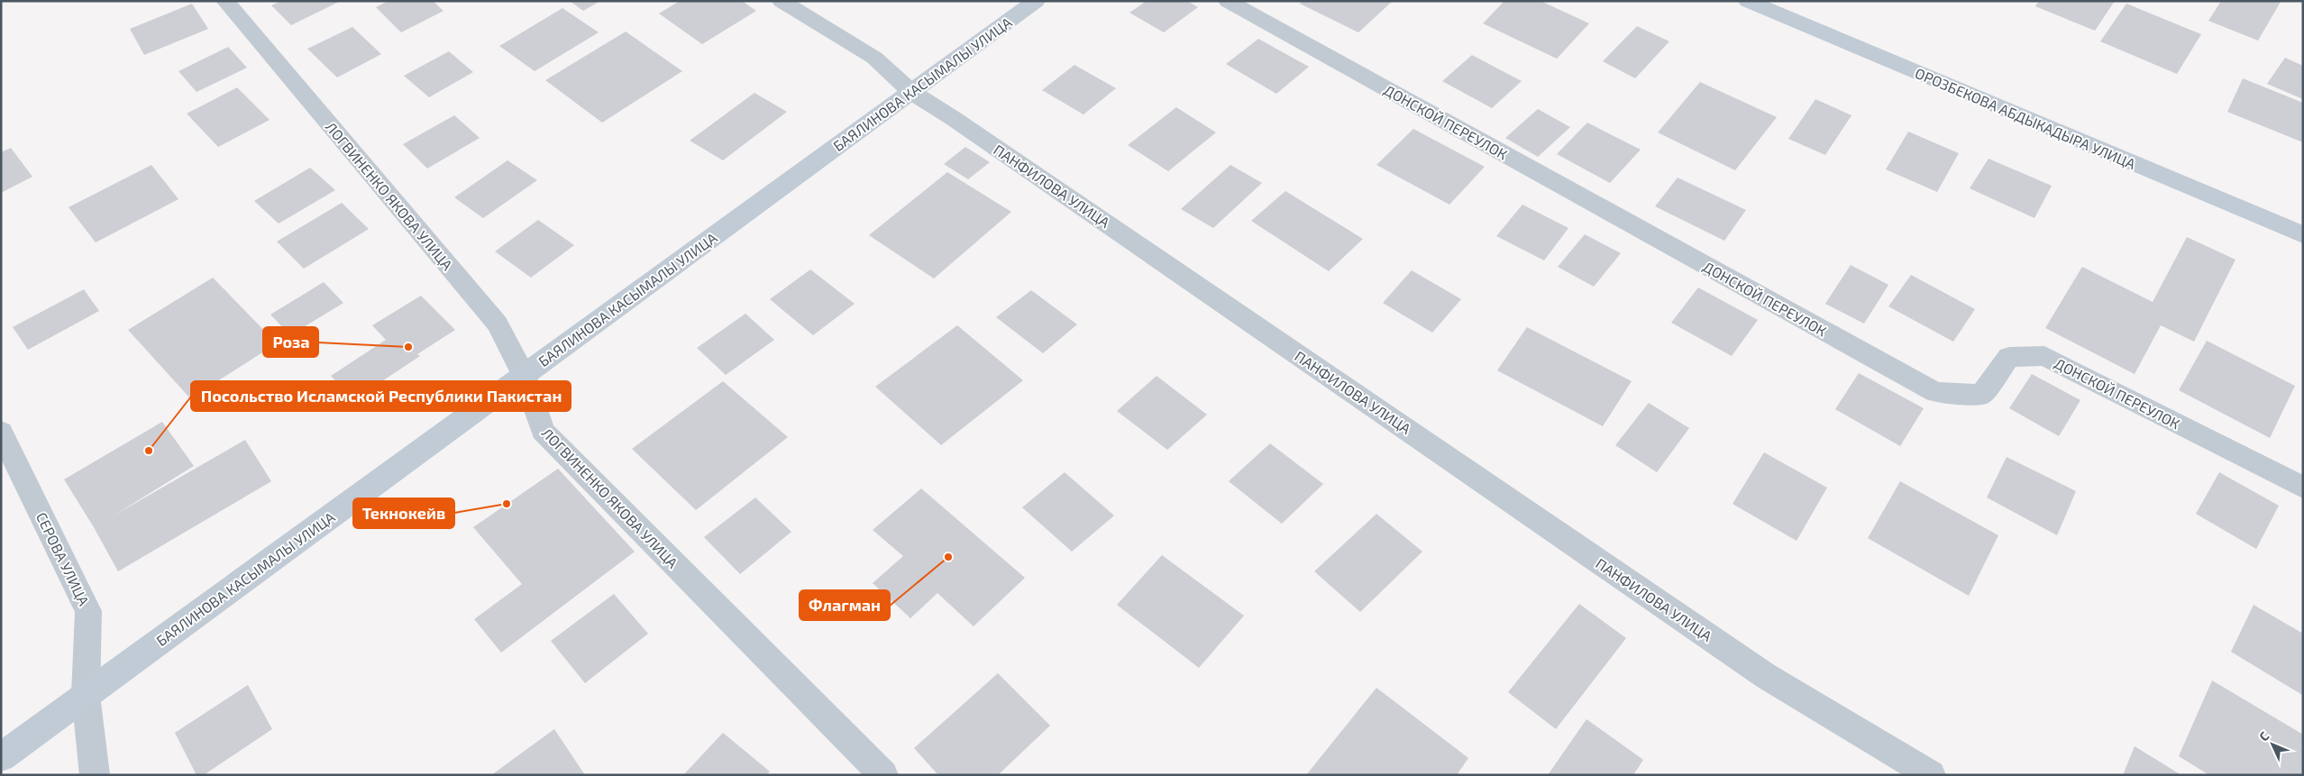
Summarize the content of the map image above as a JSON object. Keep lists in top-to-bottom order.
{
  "streets": {
    "main road": ["БАЯЛИНОВА КАСЫМАЛЫ УЛИЦА", "ОРОЗБЕКОВА АБДЫКАДЫРА УЛИЦА"],
    "street": [
      "ДОНСКОЙ ПЕРЕУЛОК",
      "ПАНФИЛОВА УЛИЦА",
      "ЛОГВИНЕНКО ЯКОВА УЛИЦА",
      "СЕРОВА УЛИЦА"
    ]
  },
  "crossings": [
    ["БАЯЛИНОВА КАСЫМАЛЫ УЛИЦА", "ПАНФИЛОВА УЛИЦА"],
    ["БАЯЛИНОВА КАСЫМАЛЫ УЛИЦА", "ЛОГВИНЕНКО ЯКОВА УЛИЦА"],
    ["БАЯЛИНОВА КАСЫМАЛЫ УЛИЦА", "СЕРОВА УЛИЦА"]
  ],
  "places": [
    "Роза",
    "Посольство Исламской Республики Пакистан",
    "Текнокейв",
    "Флагман"
  ],
  "north": "top left"
}
